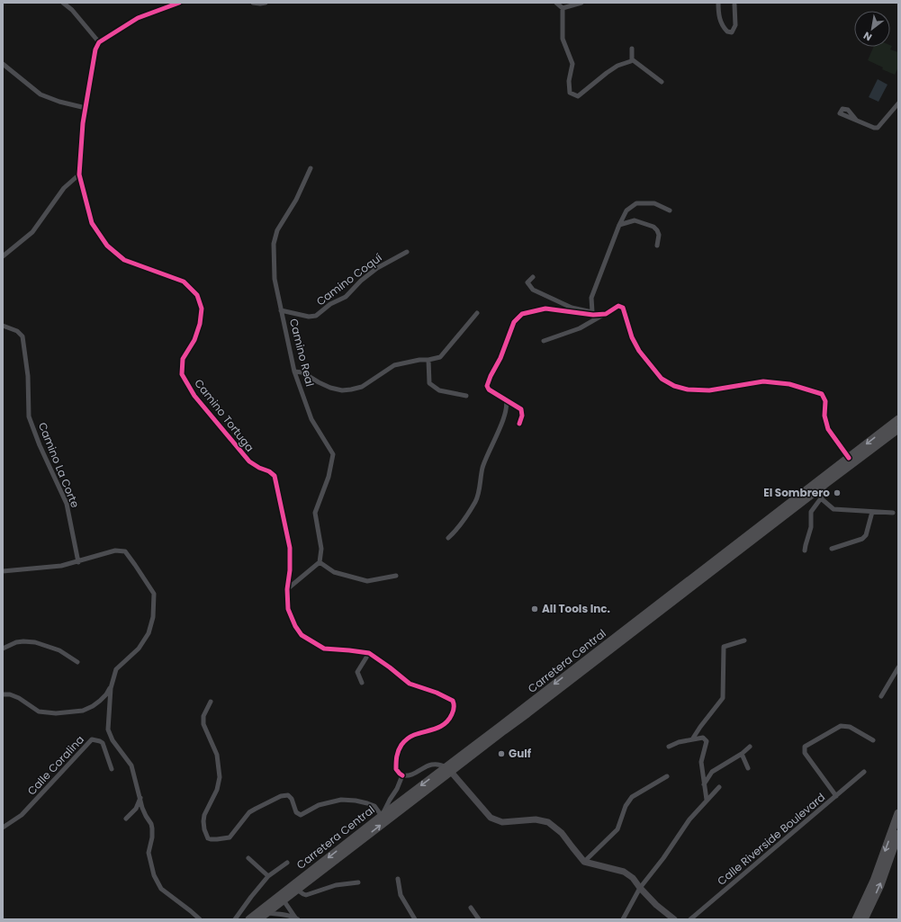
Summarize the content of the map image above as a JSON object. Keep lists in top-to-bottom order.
{
  "streets": {
    "highway": ["Carretera Central"],
    "street": [
      "Camino Coquí",
      "Camino Real",
      "Camino Tortuga",
      "Camino La Corte",
      "Calle Coralina",
      "Calle Riverside Boulevard"
    ]
  },
  "crossings": [
    ["Camino Coquí", "Camino Real"]
  ],
  "places": ["El Sombrero", "All Tools Inc.", "Gulf"],
  "north": "bottom left"
}
